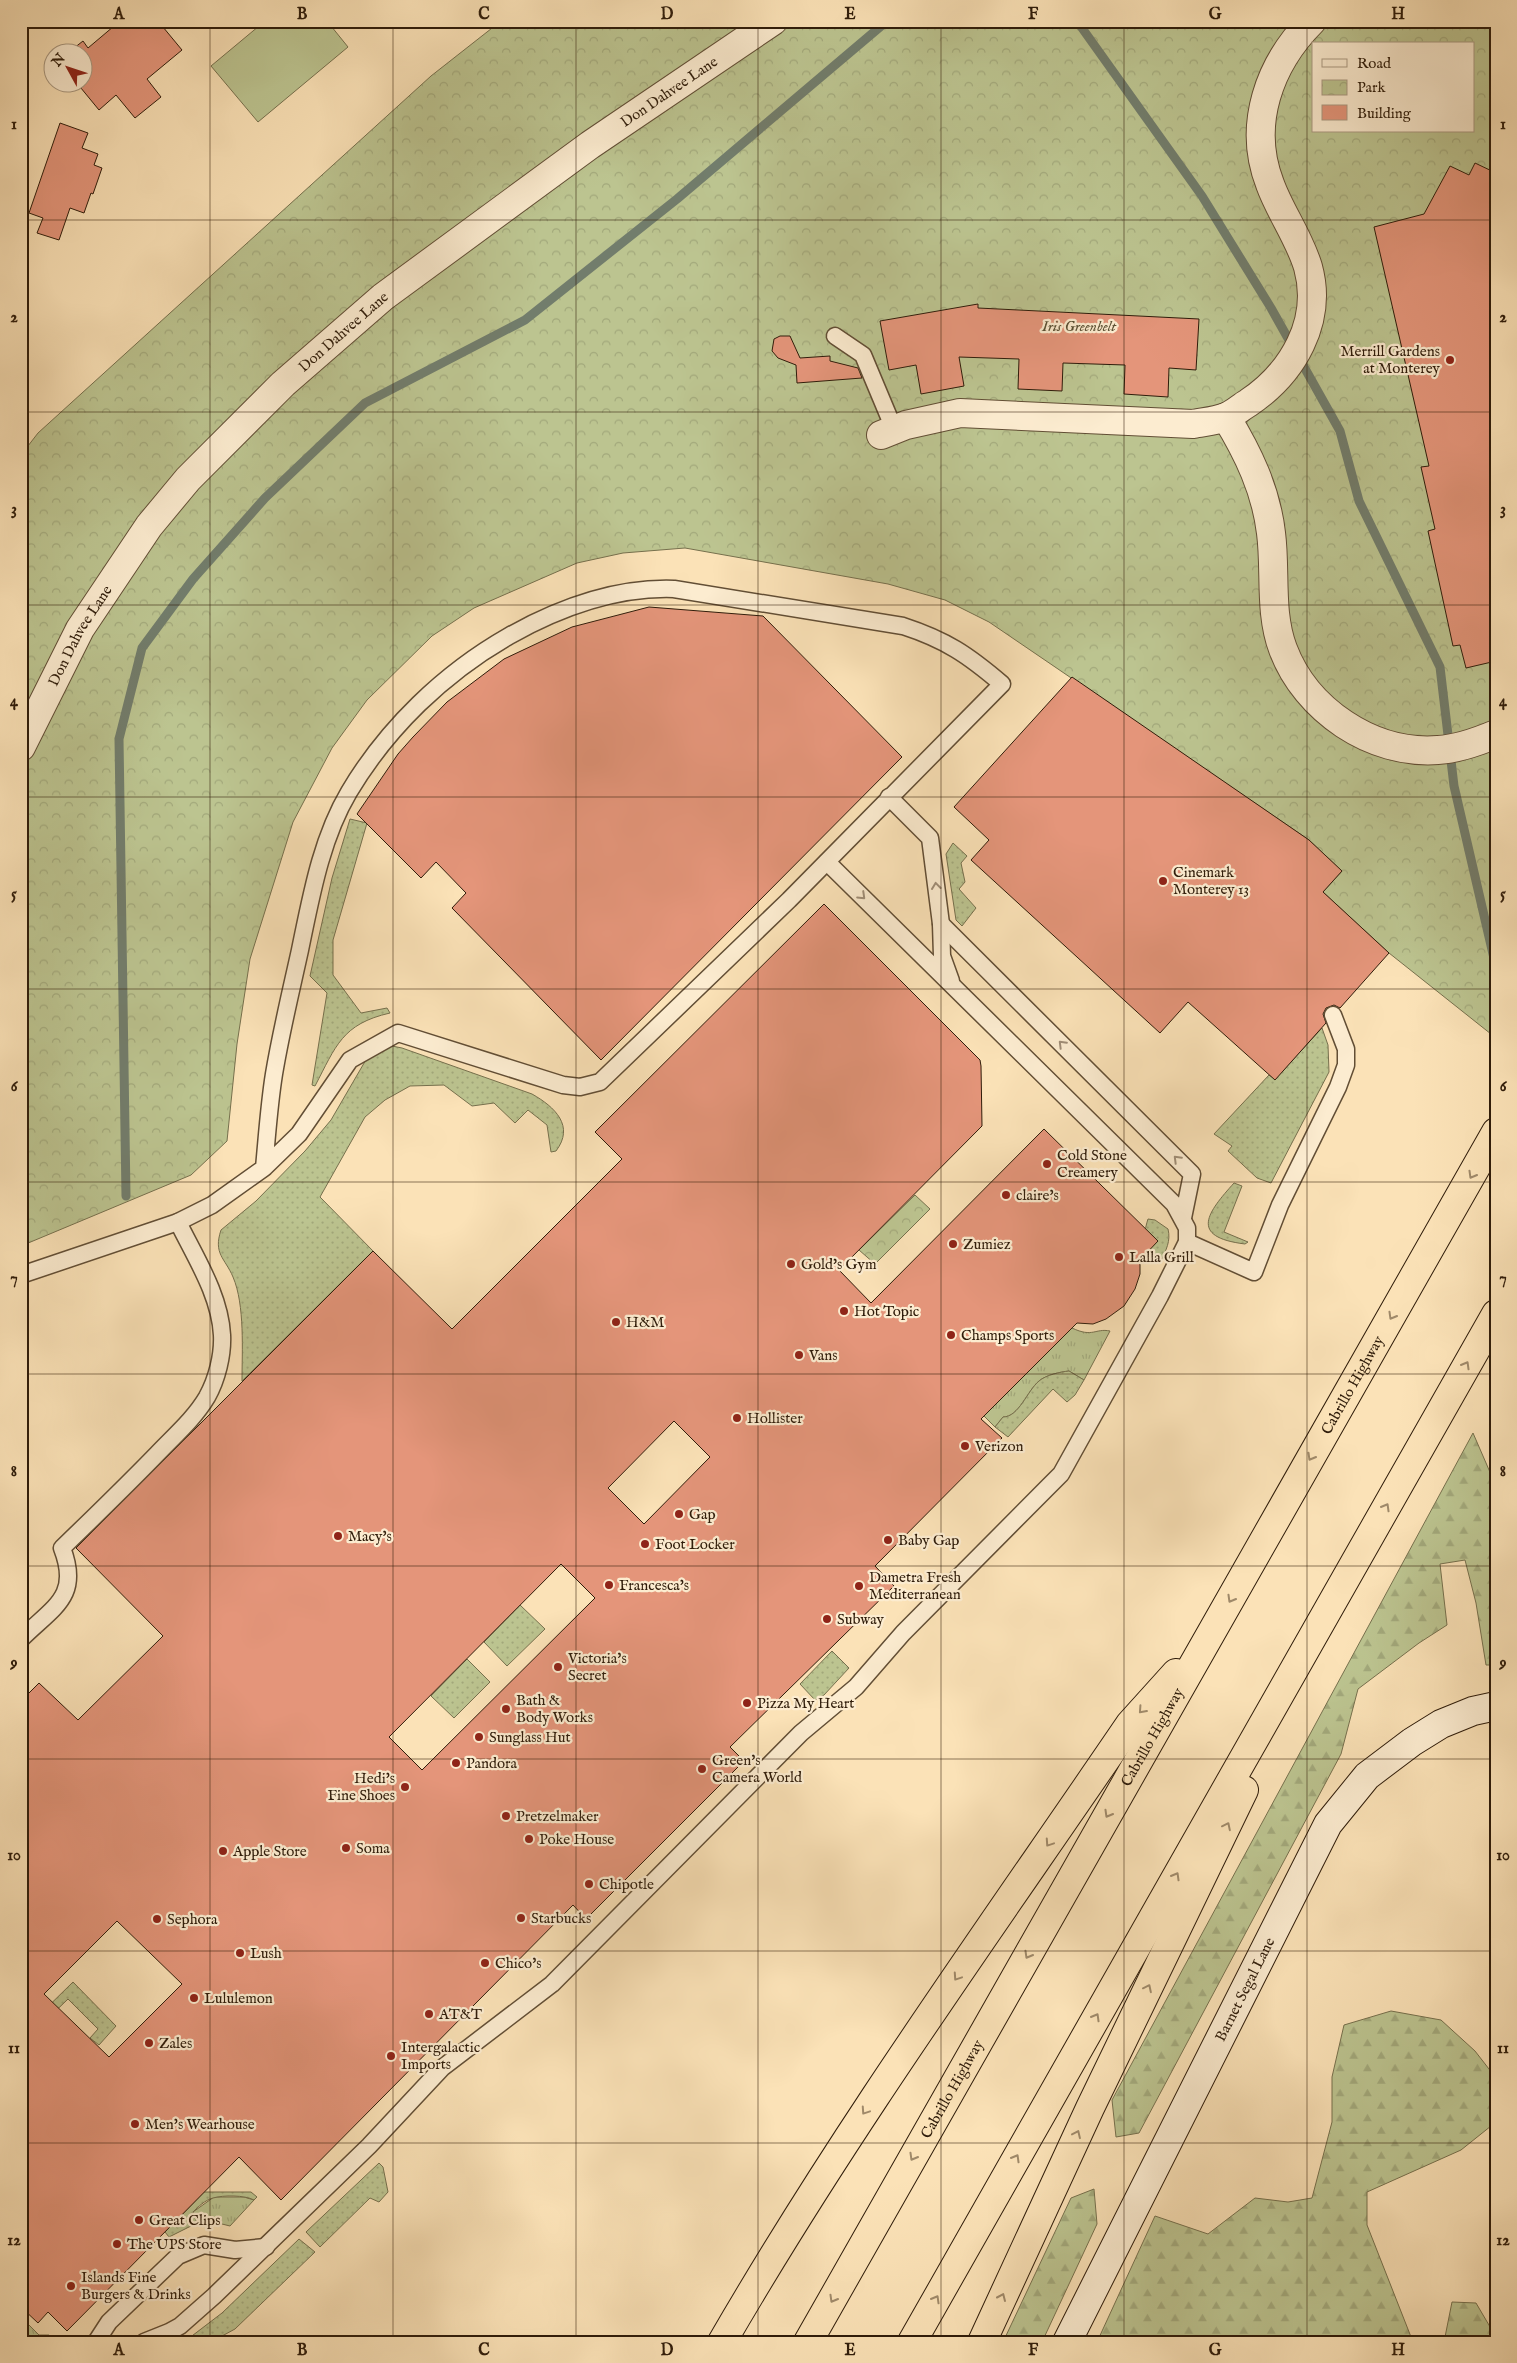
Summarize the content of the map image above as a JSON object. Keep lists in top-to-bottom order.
{
  "streets": {
    "highway": ["Cabrillo Highway"],
    "street": ["Don Dahvee Lane", "Barnet Segal Lane"]
  },
  "parks": ["Iris Greenbelt"],
  "places": [
    "Merrill Gardens at Monterey",
    "Cinemark Monterey 13",
    "Cold Stone Creamery",
    "claire's",
    "Zumiez",
    "Lalla Grill",
    "Gold's Gym",
    "Hot Topic",
    "H&M",
    "Champs Sports",
    "Vans",
    "Hollister",
    "Verizon",
    "Gap",
    "Macy's",
    "Baby Gap",
    "Foot Locker",
    "Francesca's",
    "Dametra Fresh Mediterranean",
    "Subway",
    "Victoria's Secret",
    "Pizza My Heart",
    "Bath & Body Works",
    "Sunglass Hut",
    "Pandora",
    "Green's Camera World",
    "Hedi's Fine Shoes",
    "Pretzelmaker",
    "Poke House",
    "Soma",
    "Apple Store",
    "Chipotle",
    "Starbucks",
    "Sephora",
    "Lush",
    "Chico's",
    "Lululemon",
    "AT&T",
    "Zales",
    "Intergalactic Imports",
    "Men's Wearhouse",
    "Great Clips",
    "The UPS Store",
    "Islands Fine Burgers & Drinks"
  ],
  "legend": ["Road", "Park", "Building"],
  "north": "top left",
  "grid": {
    "columns": [
      "A",
      "B",
      "C",
      "D",
      "E",
      "F",
      "G",
      "H"
    ],
    "rows": [
      "1",
      "2",
      "3",
      "4",
      "5",
      "6",
      "7",
      "8",
      "9",
      "10",
      "11",
      "12"
    ]
  }
}
